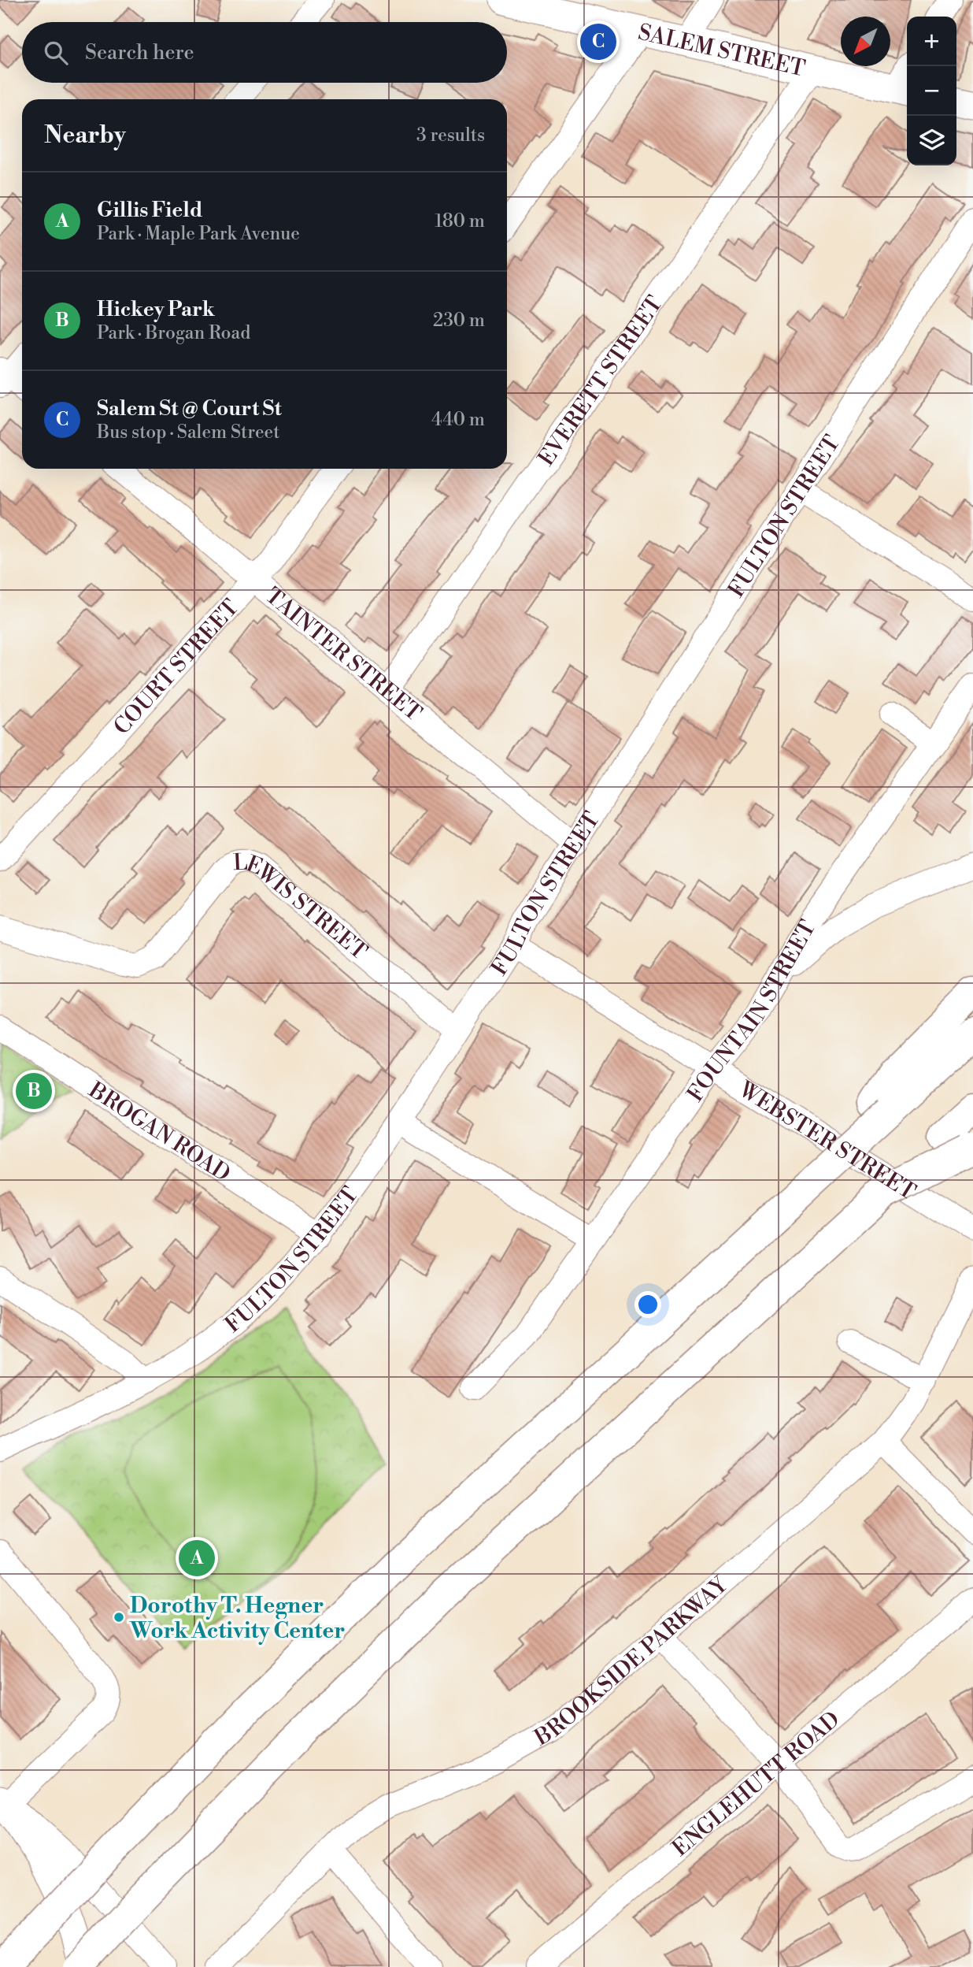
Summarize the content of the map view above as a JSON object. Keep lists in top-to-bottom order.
{
  "streets": {
    "main road": ["SALEM STREET"],
    "street": [
      "EVERETT STREET",
      "FULTON STREET",
      "TAINTER STREET",
      "COURT STREET",
      "LEWIS STREET",
      "FOUNTAIN STREET",
      "BROGAN ROAD",
      "WEBSTER STREET",
      "BROOKSIDE PARKWAY",
      "ENGLEHUTT ROAD"
    ]
  },
  "crossings": [
    ["SALEM STREET", "EVERETT STREET"],
    ["EVERETT STREET", "TAINTER STREET"],
    ["FULTON STREET", "TAINTER STREET"],
    ["FULTON STREET", "LEWIS STREET"],
    ["FULTON STREET", "BROGAN ROAD"],
    ["FULTON STREET", "WEBSTER STREET"],
    ["TAINTER STREET", "COURT STREET"],
    ["FOUNTAIN STREET", "WEBSTER STREET"]
  ],
  "places": ["Dorothy T. Hegner Work Activity Center"],
  "north": "bottom left",
  "page": {
    "map_buttons": ["+", "−"],
    "pins": ["C", "B", "A"],
    "search": "Search here",
    "heading": ["Nearby", "3 results"],
    "list": [
      {
        "mark": "A",
        "name": "Gillis Field",
        "note": "Park · Maple Park Avenue",
        "value": "180 m"
      },
      {
        "mark": "B",
        "name": "Hickey Park",
        "note": "Park · Brogan Road",
        "value": "230 m"
      },
      {
        "mark": "C",
        "name": "Salem St @ Court St",
        "note": "Bus stop · Salem Street",
        "value": "440 m"
      }
    ]
  }
}
